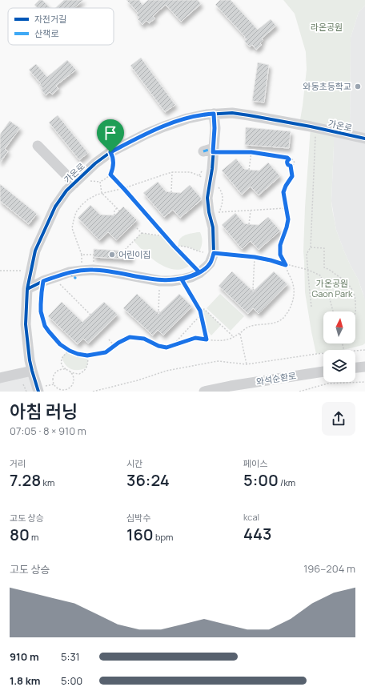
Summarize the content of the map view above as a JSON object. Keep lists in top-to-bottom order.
{
  "streets": {
    "street": ["가온로", "와석순환로"]
  },
  "parks": ["라온공원", "가온공원 Gaon Park"],
  "places": ["와동초등학교", "어린이집"],
  "legend": ["자전거길", "산책로"],
  "north": "top",
  "page": {
    "heading": ["아침 러닝", "07:05 · 8 × 910 m"],
    "stats": [
      ["거리", "7.28 km"],
      ["시간", "36:24"],
      ["페이스", "5:00 /km"],
      ["고도 상승", "80 m"],
      ["심박수", "160 bpm"],
      ["kcal", "443"]
    ],
    "chart": ["고도 상승", "196–204 m"],
    "list": [
      {
        "name": "910 m",
        "note": "5:31"
      },
      {
        "name": "1.8 km",
        "note": "5:00"
      }
    ]
  }
}
